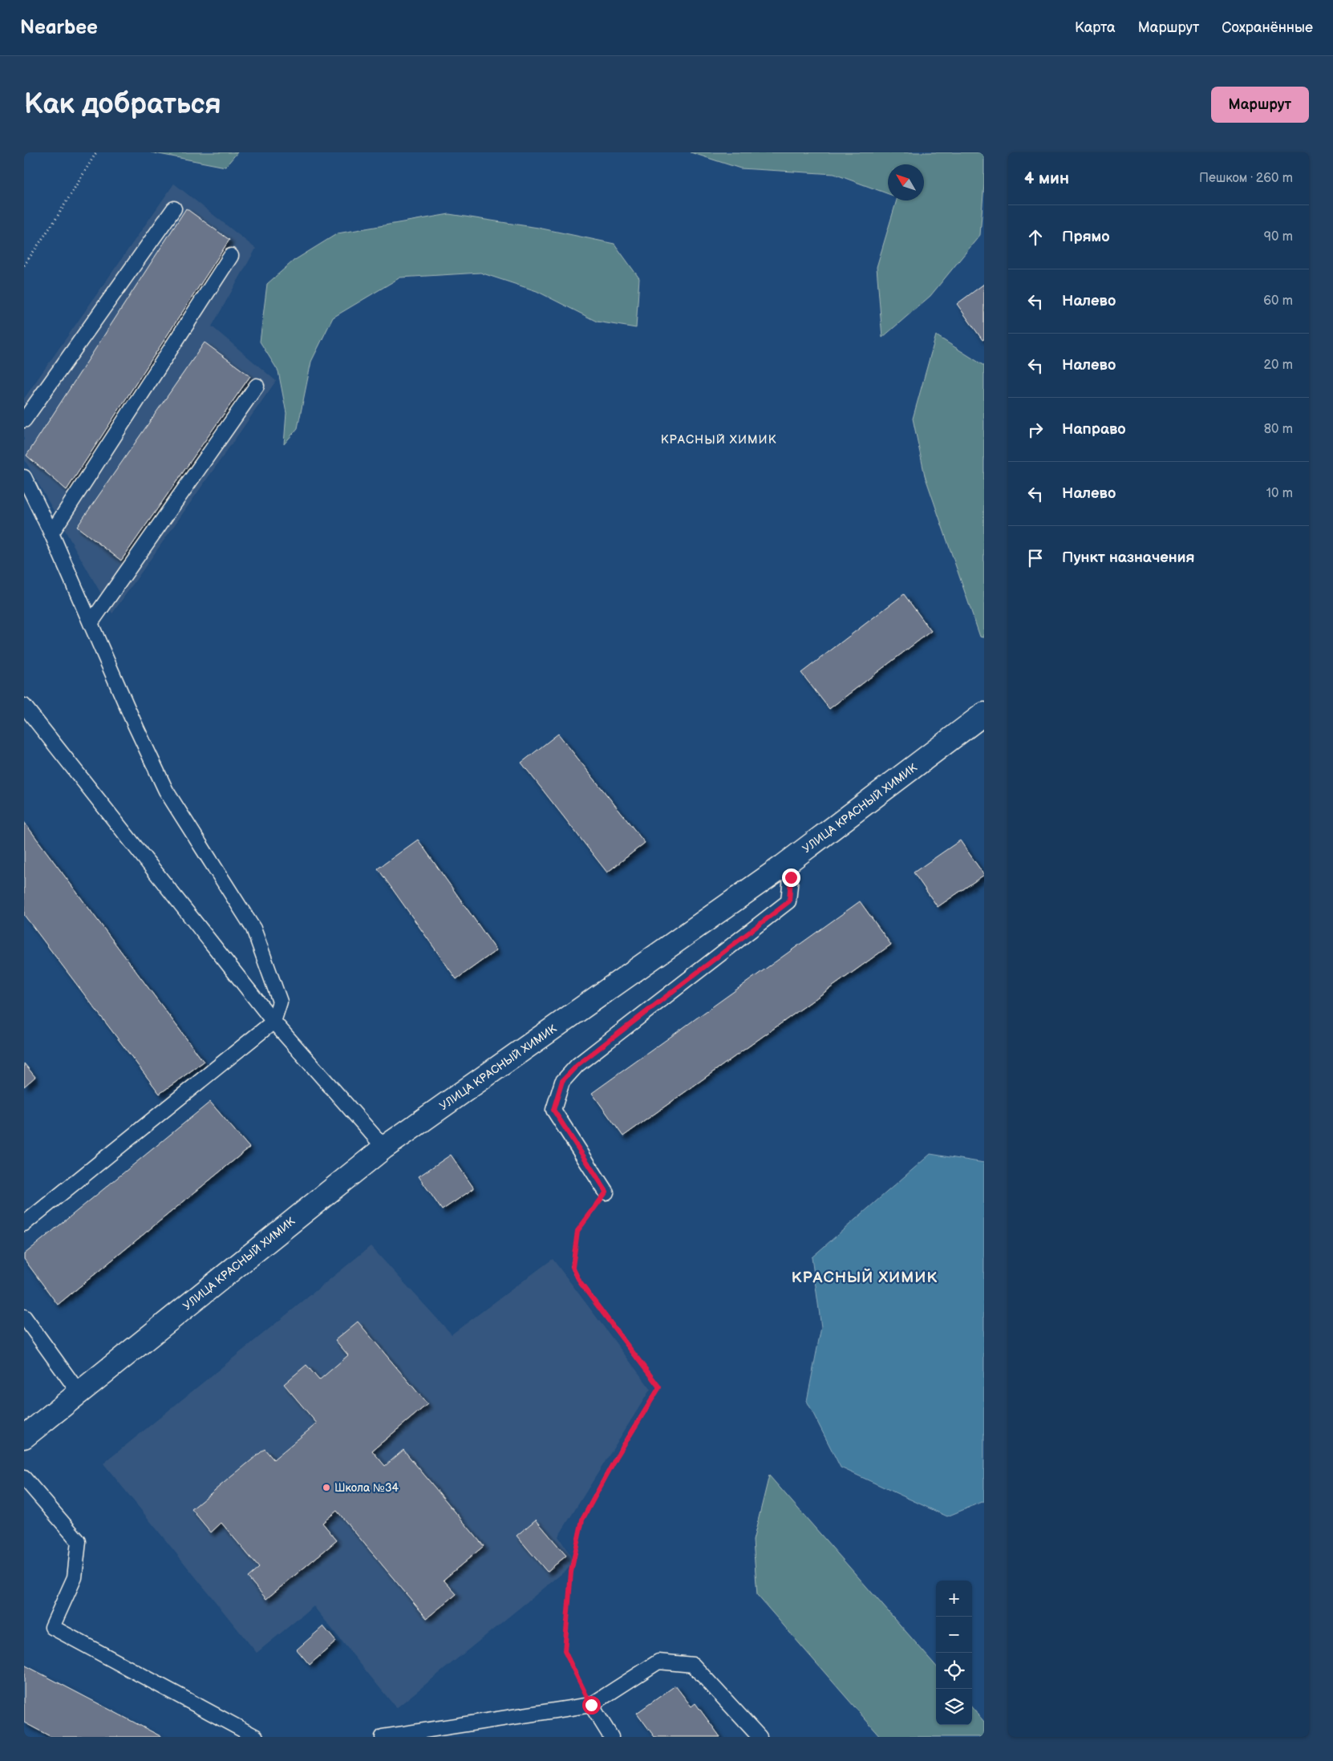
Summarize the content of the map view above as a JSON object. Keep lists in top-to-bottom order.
{
  "streets": {
    "street": ["УЛИЦА КРАСНЫЙ ХИМИК"]
  },
  "districts": ["КРАСНЫЙ ХИМИК", "КРАСНЫЙ ХИМИК"],
  "places": ["Школа №34"],
  "north": "top left",
  "page": {
    "header": "Nearbee",
    "nav": ["Карта", "Маршрут", "Сохранённые"],
    "buttons": "Маршрут",
    "title": "Как добраться",
    "heading": ["4 мин", "Пешком · 260 m"],
    "list": [
      ["Прямо", "90 m"],
      ["Налево", "60 m"],
      ["Налево", "20 m"],
      ["Направо", "80 m"],
      ["Налево", "10 m"],
      "Пункт назначения"
    ],
    "map_buttons": ["+", "−"]
  }
}
